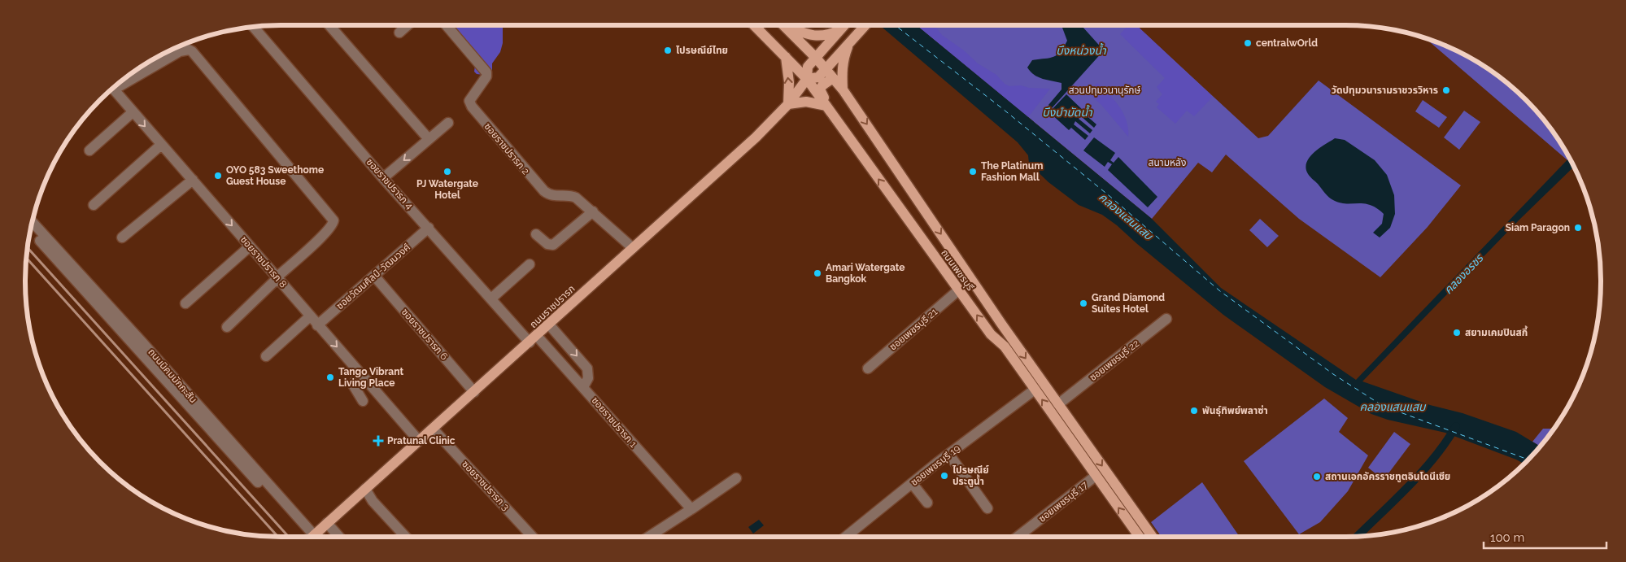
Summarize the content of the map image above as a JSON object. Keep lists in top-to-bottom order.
{
  "streets": {
    "main road": ["ถนนเพชรบุรี", "ถนนราชปรารภ"],
    "street": [
      "ซอยราชปรารภ 2",
      "ซอยราชปรารภ 4",
      "ซอยราชปรารภ 8",
      "ซอยวัฒนศิลป์-วัฒนวงศ์",
      "ซอยเพชรบุรี 21",
      "ซอยราชปรารภ 6",
      "ซอยเพชรบุรี 22",
      "ถนนนิคมมักกะสัน",
      "ซอยราชปรารภ 1",
      "ซอยเพชรบุรี 19",
      "ซอยราชปรารภ 3",
      "ซอยเพชรบุรี 17"
    ]
  },
  "crossings": [
    ["ซอยราชปรารภ 2", "ถนนราชปรารภ"],
    ["ซอยราชปรารภ 4", "ซอยวัฒนศิลป์-วัฒนวงศ์"],
    ["ซอยราชปรารภ 4", "ถนนราชปรารภ"],
    ["ซอยราชปรารภ 4", "ซอยราชปรารภ 1"],
    ["ซอยราชปรารภ 8", "ซอยวัฒนศิลป์-วัฒนวงศ์"],
    ["ซอยราชปรารภ 8", "ถนนราชปรารภ"],
    ["ถนนเพชรบุรี", "ถนนราชปรารภ"],
    ["ถนนเพชรบุรี", "ซอยเพชรบุรี 21"],
    ["ถนนเพชรบุรี", "ซอยเพชรบุรี 22"],
    ["ถนนเพชรบุรี", "ซอยเพชรบุรี 19"],
    ["ถนนเพชรบุรี", "ซอยเพชรบุรี 17"],
    ["ซอยวัฒนศิลป์-วัฒนวงศ์", "ซอยราชปรารภ 6"],
    ["ถนนราชปรารภ", "ซอยราชปรารภ 6"],
    ["ถนนราชปรารภ", "ซอยราชปรารภ 1"],
    ["ถนนราชปรารภ", "ซอยราชปรารภ 3"]
  ],
  "one_way": ["ซอยราชปรารภ 8"],
  "water": [
    "บึงหน่วงน้ำ",
    "บึงบำบัดน้ำ",
    "คลองแสนแสบ",
    "คลองอรชร"
  ],
  "parks": ["สวนปทุมวนานุรักษ์", "สนามหลัง"],
  "places": {
    "other": [
      "centralwOrld",
      "ไปรษณีย์ไทย",
      "วัดปทุมวนารามราชวรวิหาร",
      "PJ Watergate Hotel",
      "The Platinum Fashion Mall",
      "OYO 583 Sweethome Guest House",
      "Siam Paragon",
      "Amari Watergate Bangkok",
      "Grand Diamond Suites Hotel",
      "สยามเคมปินสกี้",
      "Tango Vibrant Living Place",
      "พันธุ์ทิพย์พลาซ่า",
      "ไปรษณีย์ ประตูน้ำ",
      "สถานเอกอัครราชทูตอินโดนีเซีย"
    ],
    "health": ["Pratunal Clinic"]
  },
  "scale_bar": "100 m"
}
